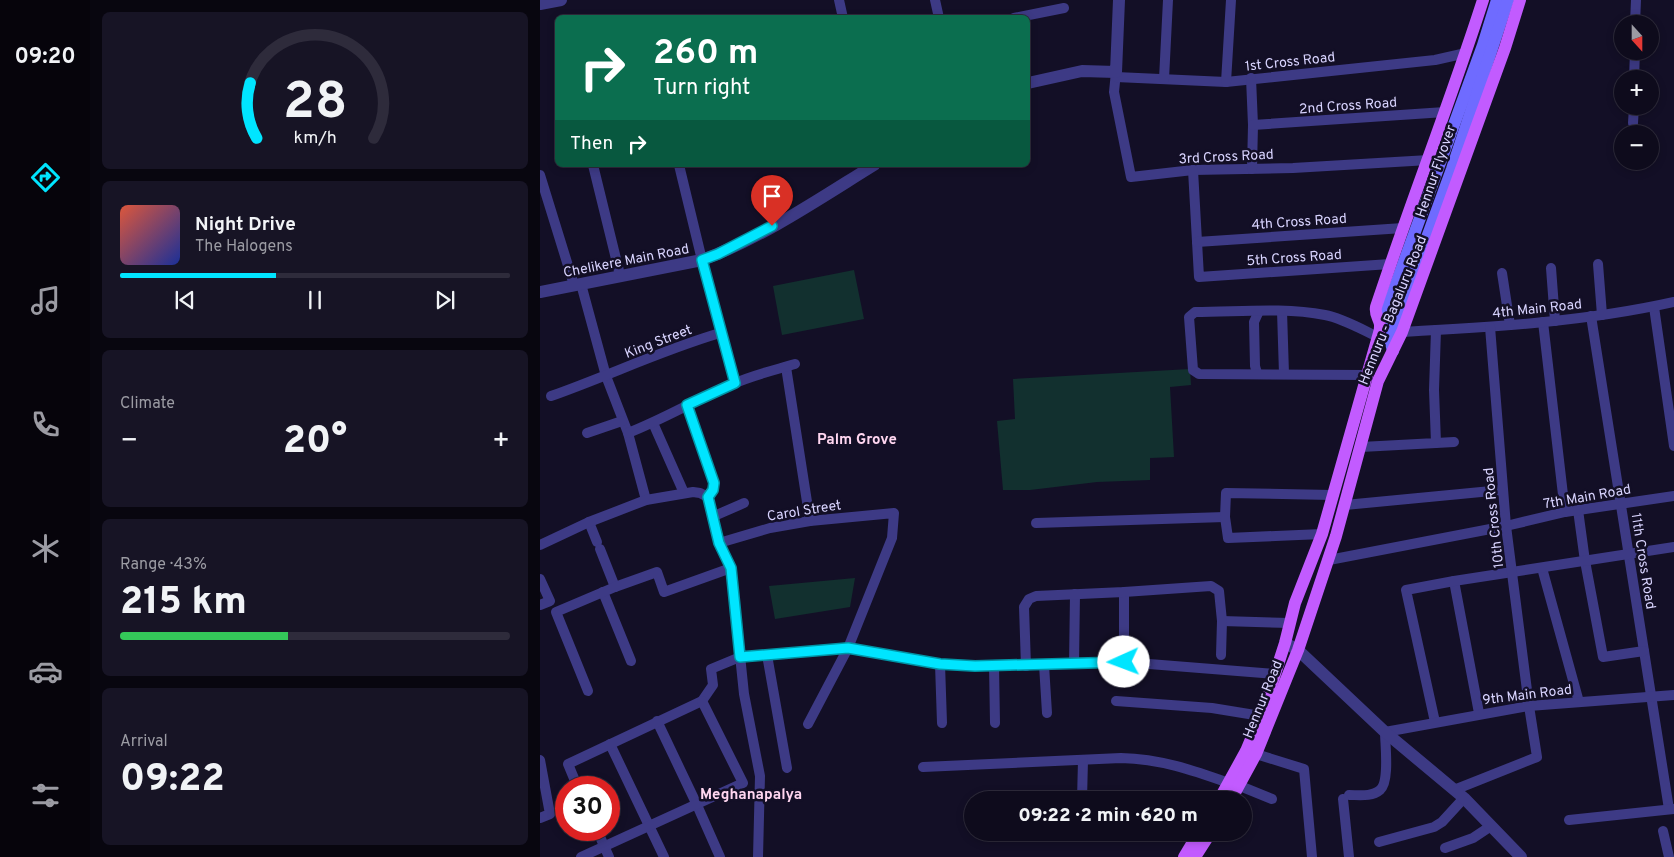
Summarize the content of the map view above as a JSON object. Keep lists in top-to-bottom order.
{
  "streets": {
    "main road": ["Hennur Flyover", "Hennuru - Bagaluru Road", "Hennur Road"],
    "street": [
      "1st Cross Road",
      "2nd Cross Road",
      "3rd Cross Road",
      "4th Cross Road",
      "5th Cross Road",
      "Chelikere Main Road",
      "4th Main Road",
      "King Street",
      "7th Main Road",
      "Carol Street",
      "10th Cross Road",
      "11th Cross Road",
      "9th Main Road"
    ]
  },
  "crossings": [
    ["1st Cross Road", "3rd Cross Road"],
    ["1st Cross Road", "Hennuru - Bagaluru Road"],
    ["2nd Cross Road", "Hennuru - Bagaluru Road"],
    ["3rd Cross Road", "Hennuru - Bagaluru Road"],
    ["Hennur Flyover", "Hennuru - Bagaluru Road"],
    ["4th Cross Road", "5th Cross Road"],
    ["4th Cross Road", "Hennuru - Bagaluru Road"],
    ["5th Cross Road", "Hennuru - Bagaluru Road"],
    ["4th Main Road", "Hennuru - Bagaluru Road"],
    ["4th Main Road", "10th Cross Road"],
    ["4th Main Road", "11th Cross Road"],
    ["Hennuru - Bagaluru Road", "7th Main Road"],
    ["Hennuru - Bagaluru Road", "Hennur Road"],
    ["7th Main Road", "10th Cross Road"],
    ["7th Main Road", "11th Cross Road"],
    ["10th Cross Road", "9th Main Road"],
    ["11th Cross Road", "9th Main Road"]
  ],
  "districts": ["Palm Grove", "Meghanapalya"],
  "north": "bottom",
  "page": {
    "tabs": "09:20",
    "map_buttons": ["+", "−"],
    "turn": ["260 m", "Turn right"],
    "then": "Then",
    "song": ["Night Drive", "The Halogens"],
    "tile": [
      "Climate",
      ["Range · 43%", "215 km"],
      ["Arrival", "09:22"]
    ],
    "heat": ["−", "20°", "+"],
    "limit": "30",
    "trip": "09:22 · 2 min · 620 m",
    "gauge": ["28", "km/h"]
  }
}
